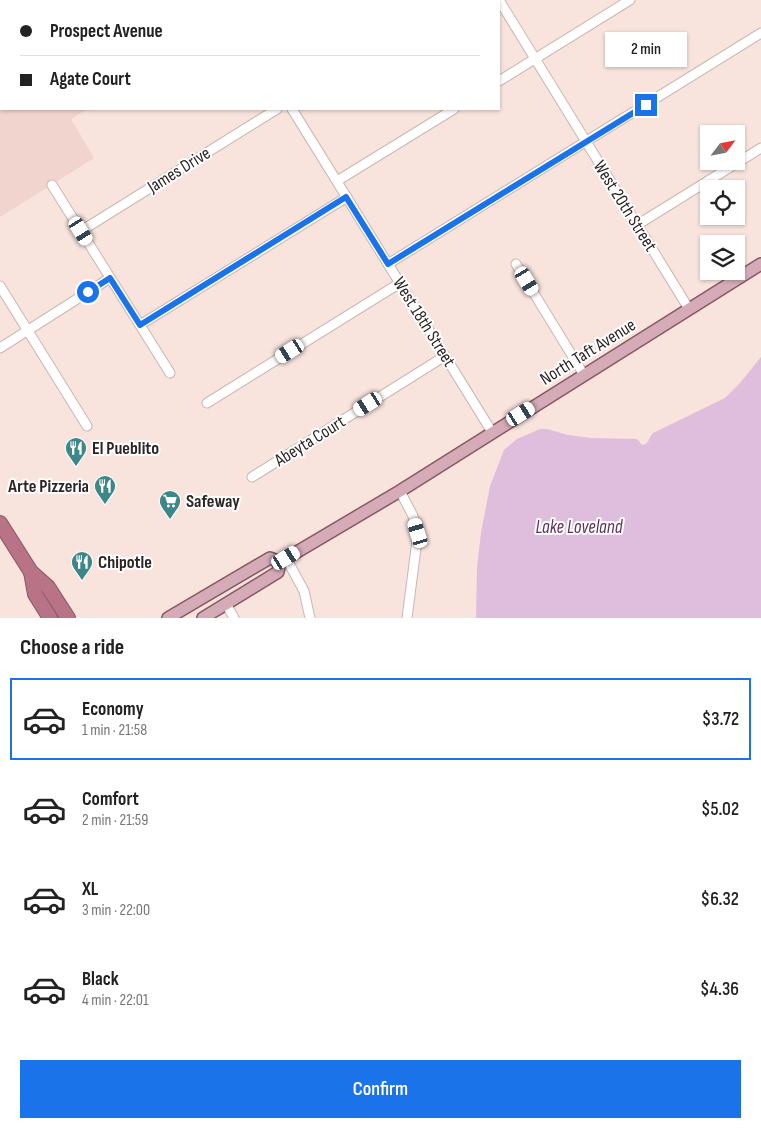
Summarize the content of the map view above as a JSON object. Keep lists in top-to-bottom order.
{
  "streets": {
    "main road": ["North Taft Avenue"],
    "street": [
      "James Drive",
      "West 20th Street",
      "West 18th Street",
      "Abeyta Court"
    ]
  },
  "crossings": [
    ["West 20th Street", "North Taft Avenue"],
    ["West 18th Street", "North Taft Avenue"],
    ["West 18th Street", "Abeyta Court"]
  ],
  "water": ["Lake Loveland"],
  "places": {
    "restaurant": ["El Pueblito", "Arte Pizzeria", "Chipotle"],
    "supermarket": ["Safeway"]
  },
  "north": "top right",
  "page": {
    "banner": ["Prospect Avenue", "Agate Court"],
    "bubble": "2 min",
    "heading": "Choose a ride",
    "list": [
      {
        "name": "Economy",
        "note": "1 min · 21:58",
        "value": "$3.72"
      },
      {
        "name": "Comfort",
        "note": "2 min · 21:59",
        "value": "$5.02"
      },
      {
        "name": "XL",
        "note": "3 min · 22:00",
        "value": "$6.32"
      },
      {
        "name": "Black",
        "note": "4 min · 22:01",
        "value": "$4.36"
      }
    ],
    "buttons": "Confirm"
  }
}
